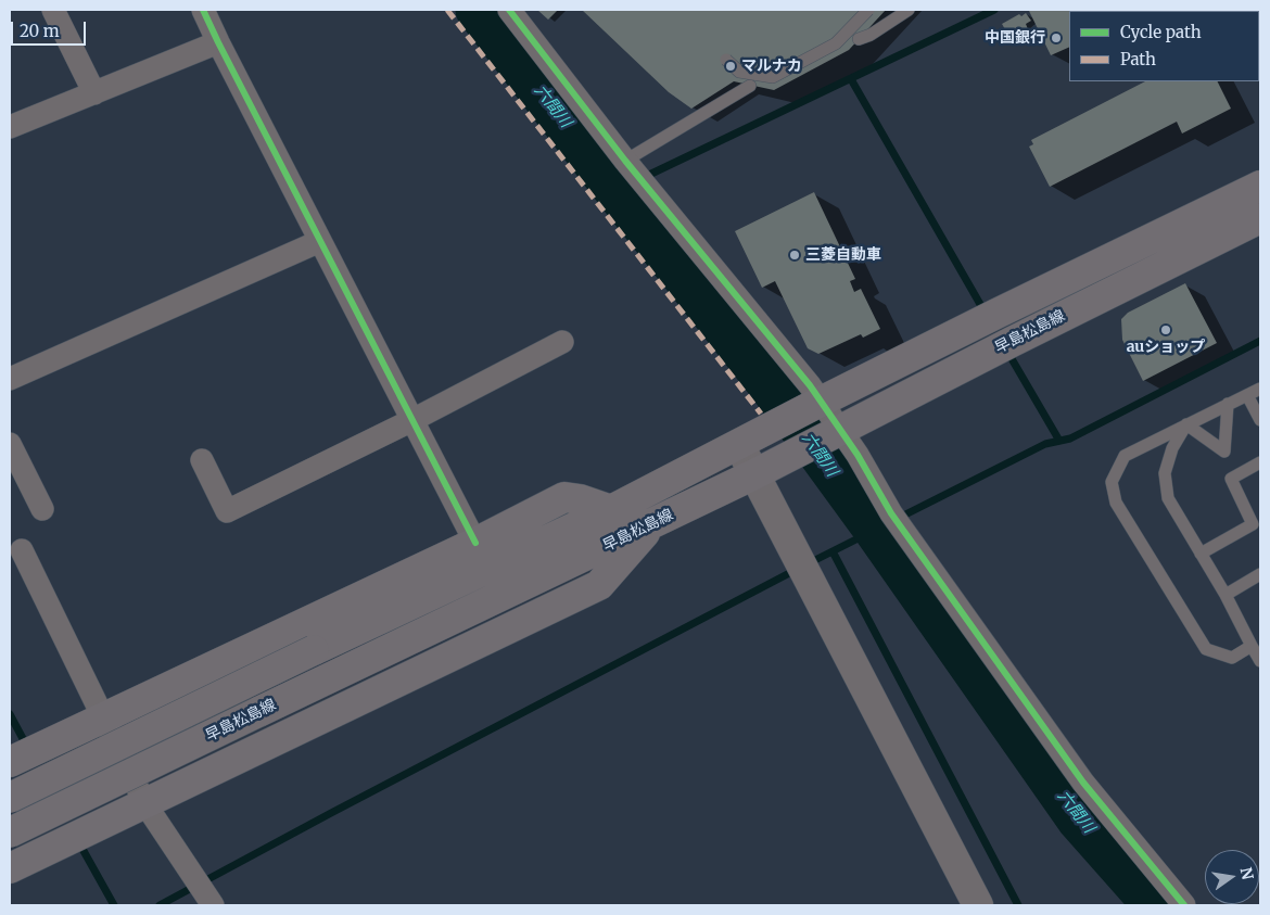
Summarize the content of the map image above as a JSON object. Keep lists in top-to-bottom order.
{
  "streets": {
    "main road": ["早島松島線"]
  },
  "water": ["六間川"],
  "places": [
    "中国銀行",
    "マルナカ",
    "三菱自動車",
    "auショップ"
  ],
  "legend": ["Cycle path", "Path"],
  "scale_bar": "20 m",
  "north": "right"
}
